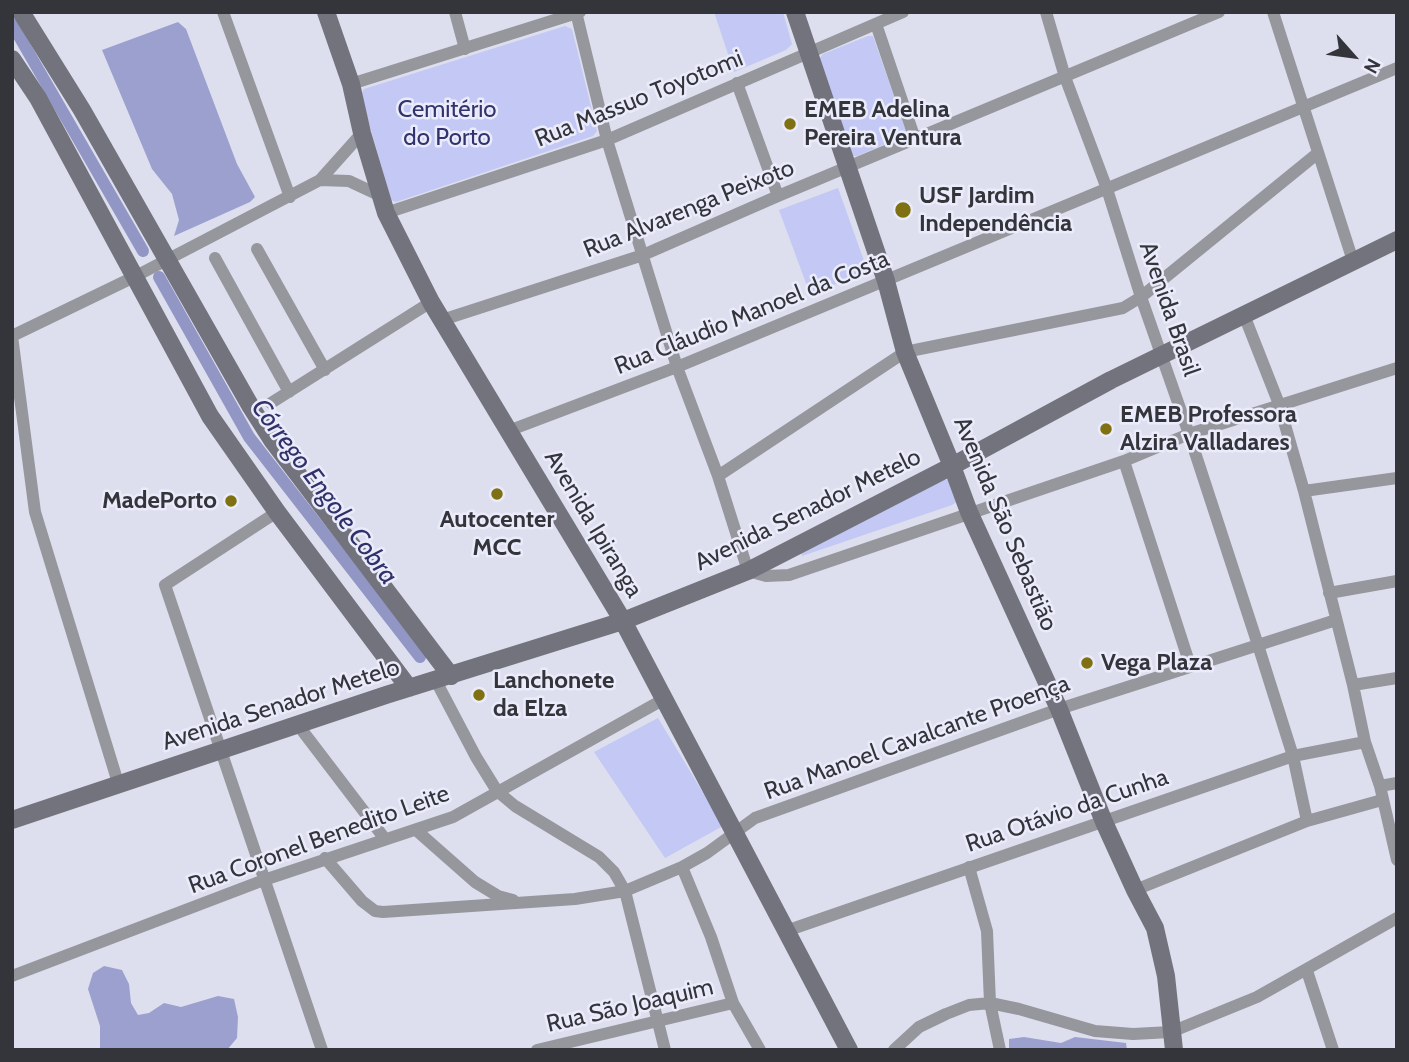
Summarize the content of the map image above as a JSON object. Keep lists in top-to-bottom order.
{
  "streets": {
    "street": [
      "Rua Massuo Toyotomi",
      "Rua Alvarenga Peixoto",
      "Avenida Brasil",
      "Rua Cláudio Manoel da Costa",
      "Avenida Senador Metelo",
      "Avenida Ipiranga",
      "Avenida São Sebastião",
      "Rua Manoel Cavalcante Proença",
      "Rua Otávio da Cunha",
      "Rua Coronel Benedito Leite",
      "Rua São Joaquim"
    ]
  },
  "crossings": [
    ["Rua Massuo Toyotomi", "Avenida Ipiranga"],
    ["Rua Massuo Toyotomi", "Avenida São Sebastião"],
    ["Rua Alvarenga Peixoto", "Avenida Brasil"],
    ["Rua Alvarenga Peixoto", "Avenida Ipiranga"],
    ["Rua Alvarenga Peixoto", "Avenida São Sebastião"],
    ["Avenida Brasil", "Rua Cláudio Manoel da Costa"],
    ["Avenida Brasil", "Avenida Senador Metelo"],
    ["Avenida Brasil", "Rua Manoel Cavalcante Proença"],
    ["Avenida Brasil", "Rua Otávio da Cunha"],
    ["Rua Cláudio Manoel da Costa", "Avenida Ipiranga"],
    ["Rua Cláudio Manoel da Costa", "Avenida São Sebastião"],
    ["Avenida Senador Metelo", "Avenida Ipiranga"],
    ["Avenida Senador Metelo", "Avenida São Sebastião"],
    ["Avenida Ipiranga", "Rua Manoel Cavalcante Proença"],
    ["Avenida Ipiranga", "Rua Otávio da Cunha"],
    ["Avenida Ipiranga", "Rua Coronel Benedito Leite"],
    ["Avenida São Sebastião", "Rua Manoel Cavalcante Proença"],
    ["Avenida São Sebastião", "Rua Otávio da Cunha"],
    ["Rua Manoel Cavalcante Proença", "Rua Coronel Benedito Leite"]
  ],
  "water": ["Córrego Engole Cobra"],
  "parks": ["Cemitério do Porto"],
  "places": [
    "EMEB Adelina Pereira Ventura",
    "USF Jardim Independência",
    "EMEB Professora Alzira Valladares",
    "Autocenter MCC",
    "MadePorto",
    "Vega Plaza",
    "Lanchonete da Elza"
  ],
  "north": "bottom right"
}
